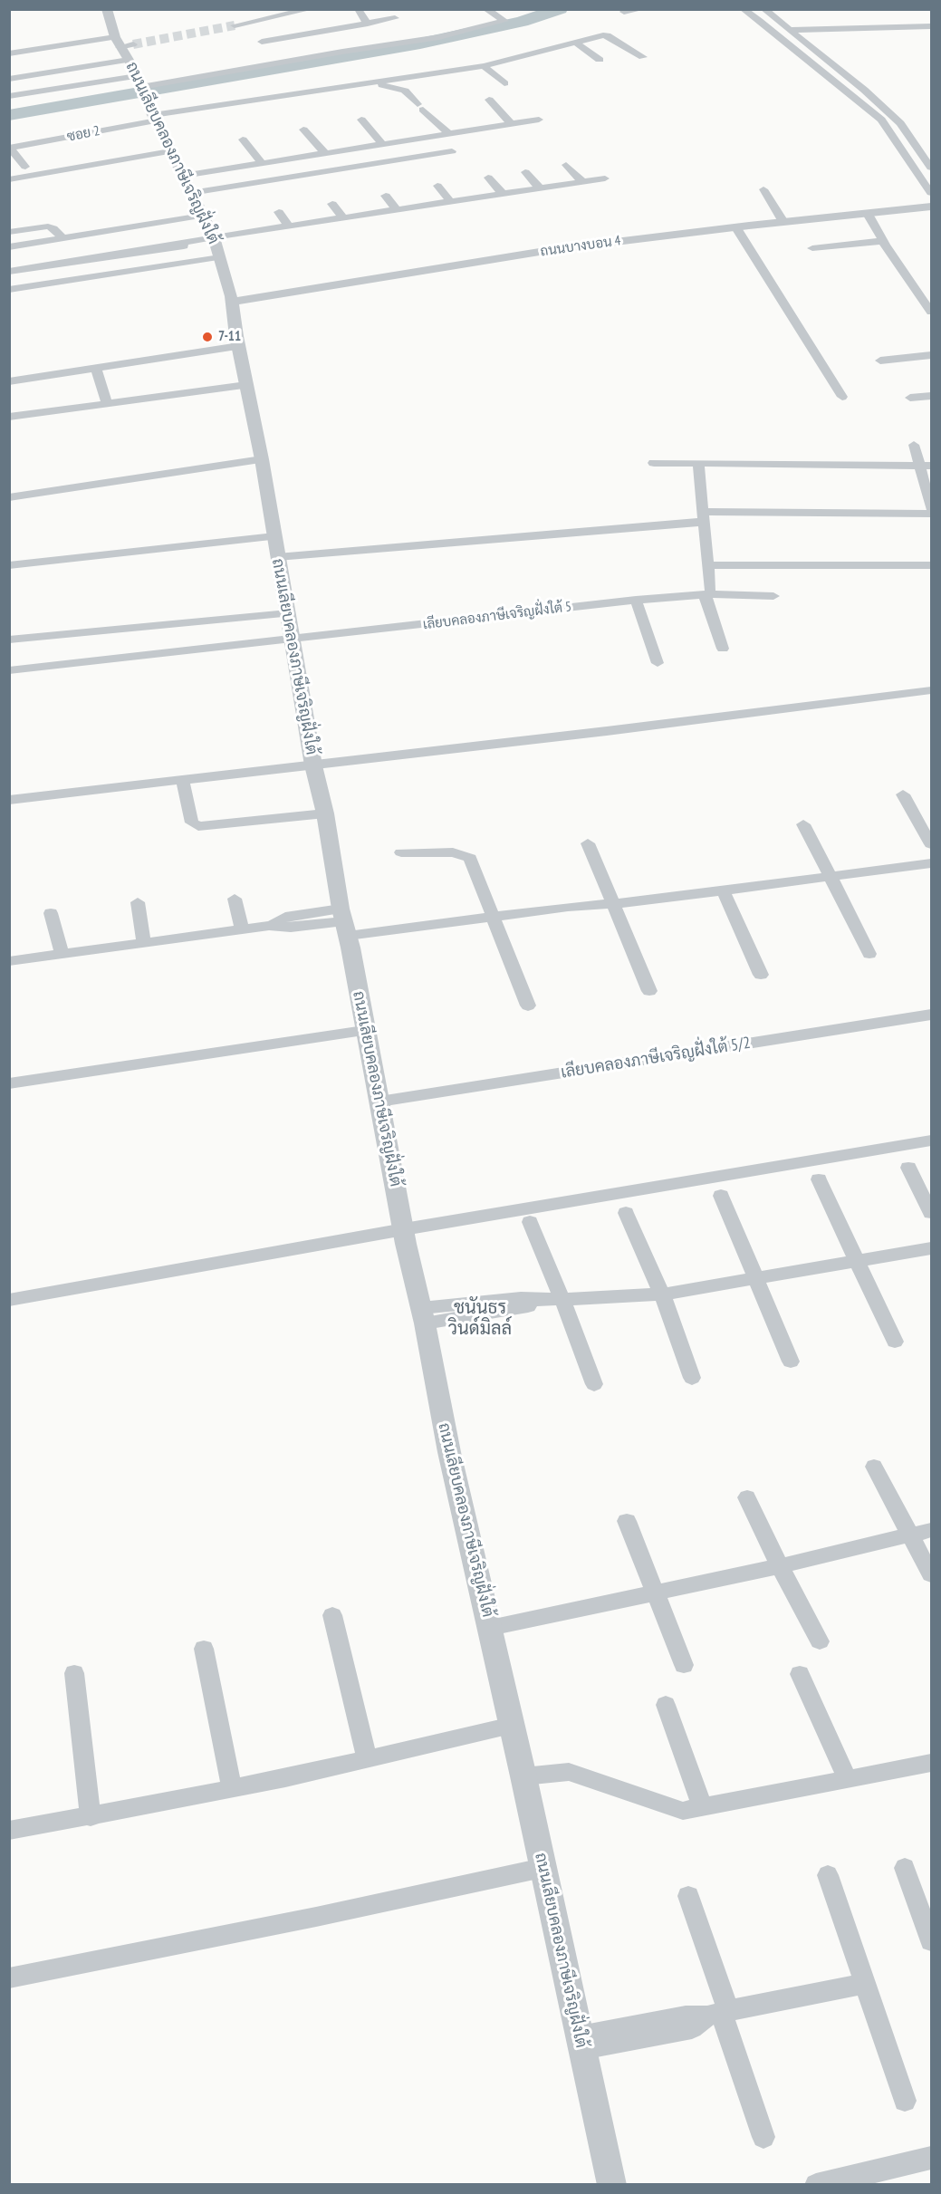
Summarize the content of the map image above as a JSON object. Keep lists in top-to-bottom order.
{
  "streets": {
    "street": [
      "ซอย 2",
      "ถนนเลียบคลองภาษีเจริญฝั่งใต้",
      "ถนนบางบอน 4",
      "เลียบคลองภาษีเจริญฝั่งใต้ 5",
      "เลียบคลองภาษีเจริญฝั่งใต้ 5/2"
    ]
  },
  "crossings": [
    ["ซอย 2", "ถนนเลียบคลองภาษีเจริญฝั่งใต้"],
    ["ถนนเลียบคลองภาษีเจริญฝั่งใต้", "ถนนบางบอน 4"],
    ["ถนนเลียบคลองภาษีเจริญฝั่งใต้", "เลียบคลองภาษีเจริญฝั่งใต้ 5"],
    ["ถนนเลียบคลองภาษีเจริญฝั่งใต้", "เลียบคลองภาษีเจริญฝั่งใต้ 5/2"]
  ],
  "districts": ["ชนันธร วินด์มิลล์"],
  "places": ["7-11"]
}
